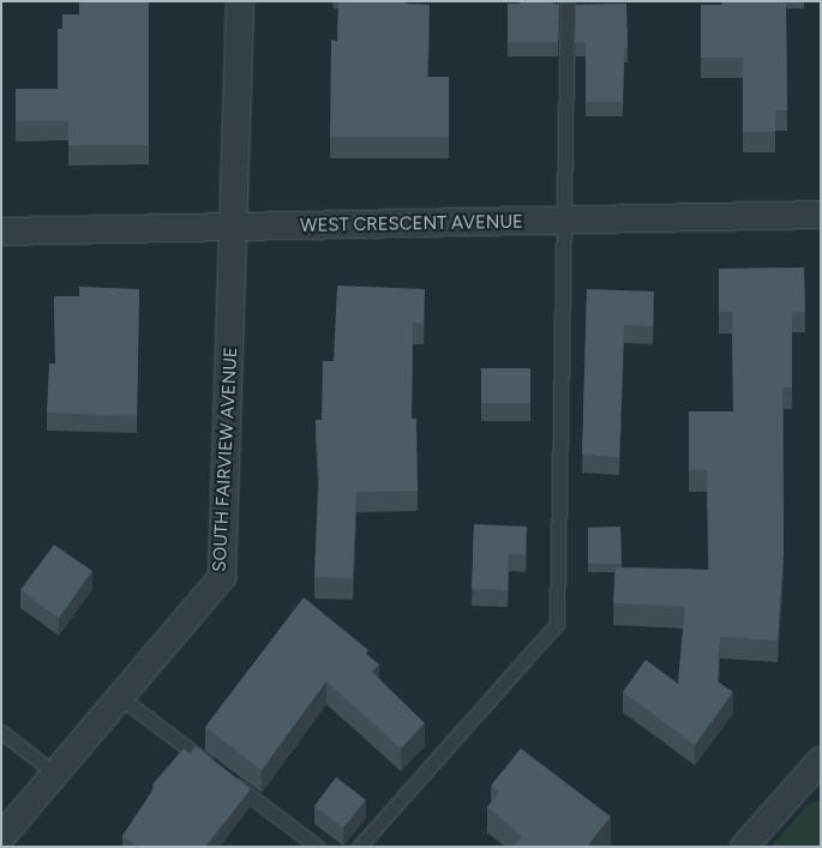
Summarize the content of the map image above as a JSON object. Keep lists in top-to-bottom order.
{
  "streets": {
    "street": ["WEST CRESCENT AVENUE", "SOUTH FAIRVIEW AVENUE"]
  },
  "crossings": [
    ["WEST CRESCENT AVENUE", "SOUTH FAIRVIEW AVENUE"]
  ]
}
